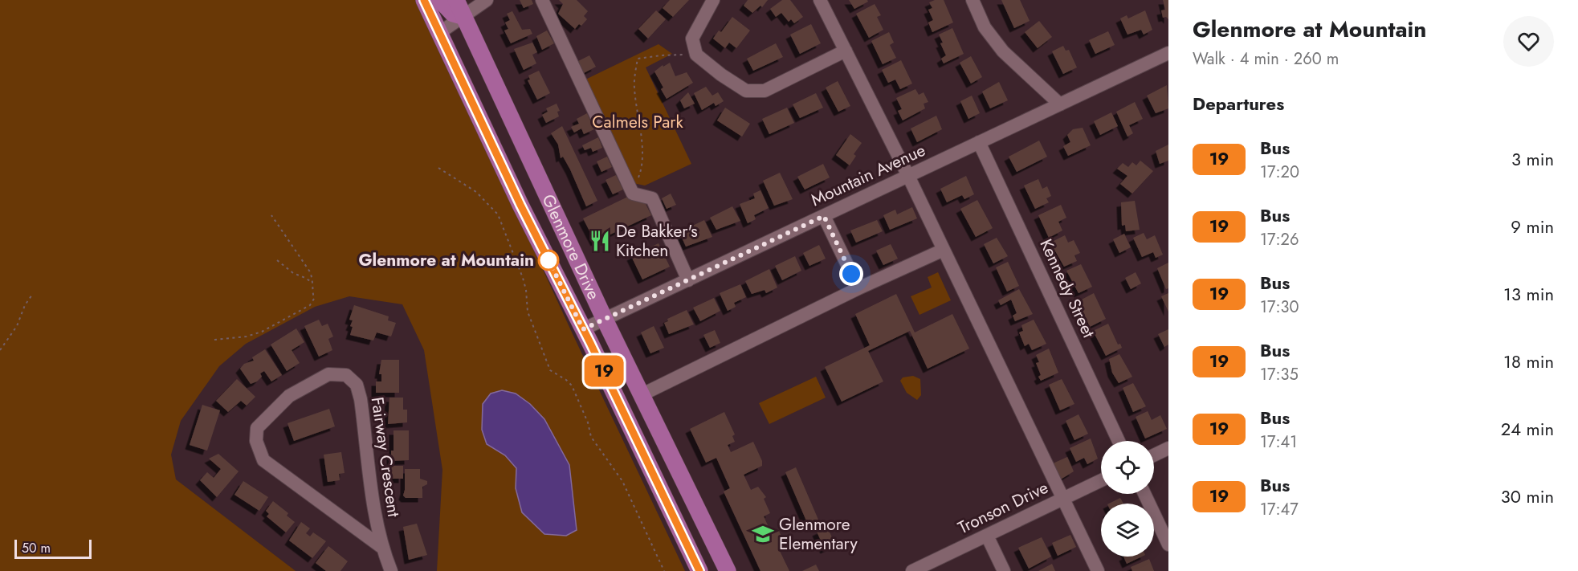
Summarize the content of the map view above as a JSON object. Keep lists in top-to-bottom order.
{
  "streets": {
    "main road": ["Glenmore Drive"],
    "street": [
      "Mountain Avenue",
      "Kennedy Street",
      "Fairway Crescent",
      "Tronson Drive"
    ]
  },
  "crossings": [
    ["Mountain Avenue", "Glenmore Drive"],
    ["Mountain Avenue", "Kennedy Street"]
  ],
  "parks": ["Calmels Park"],
  "places": {
    "restaurant": ["De Bakker's Kitchen"],
    "other": ["Glenmore at Mountain"],
    "school or university": ["Glenmore Elementary"]
  },
  "lines": ["bus line 19"],
  "scale_bar": "50 m",
  "page": {
    "on_map": "19",
    "heading": [
      ["Glenmore at Mountain", "Walk · 4 min · 260 m"],
      "Departures"
    ],
    "list": [
      {
        "mark": "19",
        "name": "Bus",
        "note": "17:20",
        "value": "3 min"
      },
      {
        "mark": "19",
        "name": "Bus",
        "note": "17:26",
        "value": "9 min"
      },
      {
        "mark": "19",
        "name": "Bus",
        "note": "17:30",
        "value": "13 min"
      },
      {
        "mark": "19",
        "name": "Bus",
        "note": "17:35",
        "value": "18 min"
      },
      {
        "mark": "19",
        "name": "Bus",
        "note": "17:41",
        "value": "24 min"
      },
      {
        "mark": "19",
        "name": "Bus",
        "note": "17:47",
        "value": "30 min"
      }
    ],
    "scale": "50 m"
  }
}
